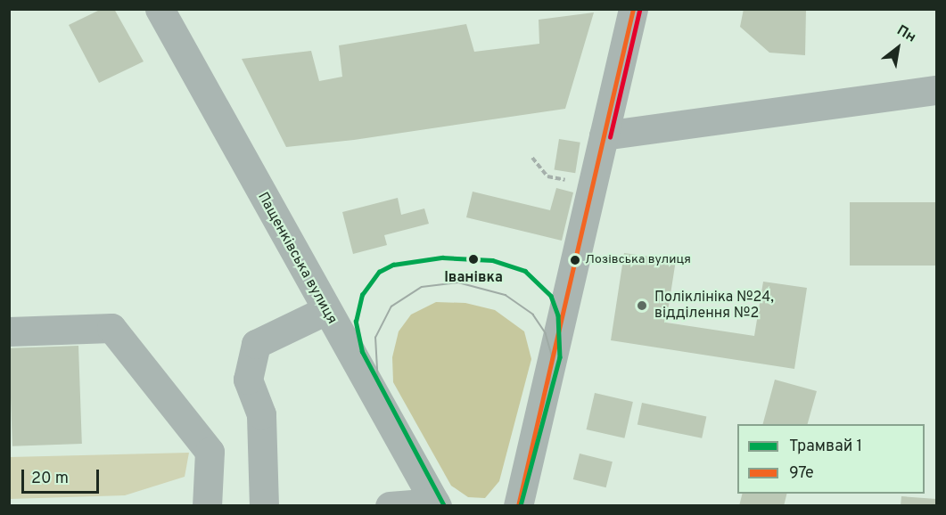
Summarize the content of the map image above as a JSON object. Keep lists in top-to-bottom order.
{
  "streets": {
    "street": ["Пащенківська вулиця"]
  },
  "places": ["Іванівка", "Лозівська вулиця", "Поліклініка №24, відділення №2"],
  "lines": ["transit line 97е", "tram line 1"],
  "legend": ["Трамвай 1", "97е"],
  "scale_bar": "20 m",
  "north": "top right"
}
